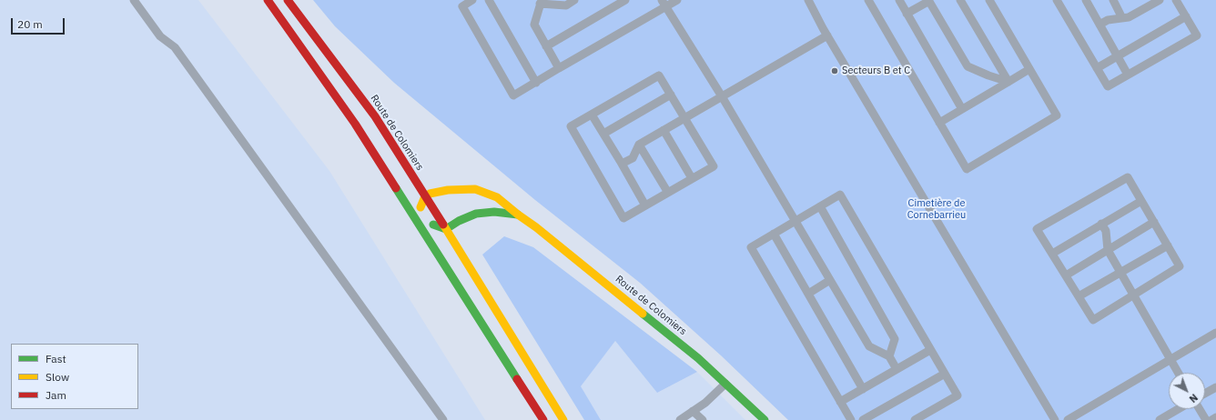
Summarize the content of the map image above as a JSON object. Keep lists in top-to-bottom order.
{
  "streets": {
    "main road": ["Route de Colomiers"]
  },
  "parks": ["Cimetière de Cornebarrieu"],
  "places": ["Secteurs B et C"],
  "legend": ["Fast", "Slow", "Jam"],
  "scale_bar": "20 m",
  "north": "bottom right"
}
